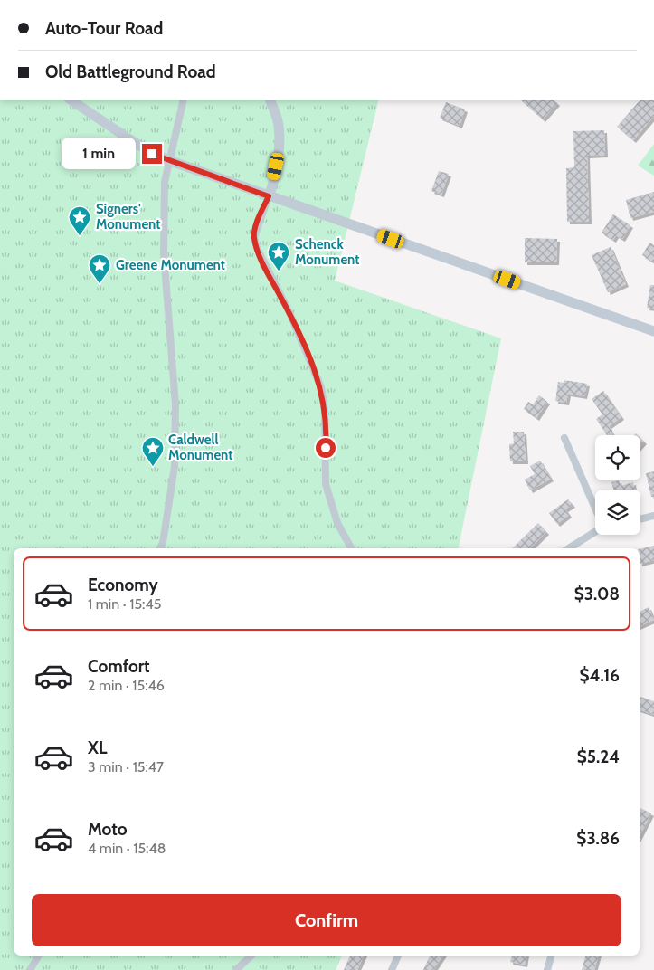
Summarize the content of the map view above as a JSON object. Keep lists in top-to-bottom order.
{
  "places": {
    "place": [
      "Signers' Monument",
      "Schenck Monument",
      "Greene Monument",
      "Caldwell Monument"
    ]
  },
  "page": {
    "banner": ["Auto-Tour Road", "Old Battleground Road"],
    "bubble": "1 min",
    "list": [
      {
        "name": "Economy",
        "note": "1 min · 15:45",
        "value": "$3.08"
      },
      {
        "name": "Comfort",
        "note": "2 min · 15:46",
        "value": "$4.16"
      },
      {
        "name": "XL",
        "note": "3 min · 15:47",
        "value": "$5.24"
      },
      {
        "name": "Moto",
        "note": "4 min · 15:48",
        "value": "$3.86"
      }
    ],
    "buttons": "Confirm"
  }
}
